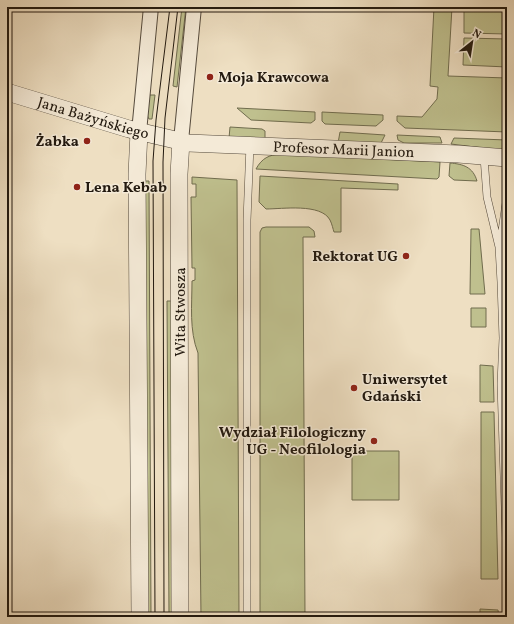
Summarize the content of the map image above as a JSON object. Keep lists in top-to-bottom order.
{
  "streets": {
    "street": ["Jana Bażyńskiego", "Profesor Marii Janion", "Wita Stwosza"]
  },
  "crossings": [
    ["Jana Bażyńskiego", "Profesor Marii Janion"],
    ["Jana Bażyńskiego", "Wita Stwosza"],
    ["Profesor Marii Janion", "Wita Stwosza"]
  ],
  "places": [
    "Moja Krawcowa",
    "Żabka",
    "Lena Kebab",
    "Rektorat UG",
    "Uniwersytet Gdański",
    "Wydział Filologiczny UG - Neofilologia"
  ],
  "north": "top right"
}
